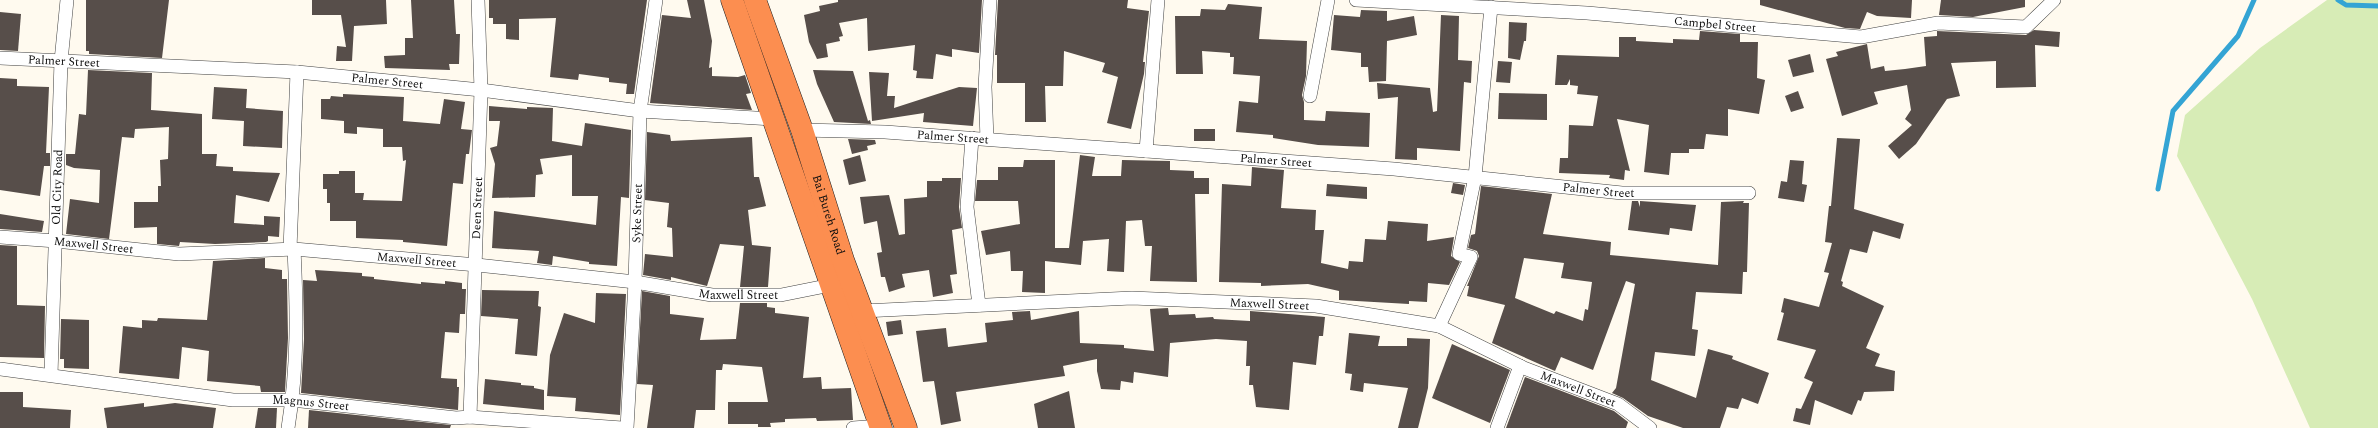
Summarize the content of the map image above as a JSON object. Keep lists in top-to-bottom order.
{
  "streets": {
    "highway": ["Bai Bureh Road"],
    "street": [
      "Campbel Street",
      "Palmer Street",
      "Old City Road",
      "Deen Street",
      "Syke Street",
      "Maxwell Street",
      "Magnus Street"
    ]
  },
  "crossings": [
    ["Palmer Street", "Old City Road"],
    ["Palmer Street", "Deen Street"],
    ["Palmer Street", "Syke Street"],
    ["Palmer Street", "Bai Bureh Road"],
    ["Old City Road", "Maxwell Street"],
    ["Old City Road", "Magnus Street"],
    ["Deen Street", "Maxwell Street"],
    ["Deen Street", "Magnus Street"],
    ["Syke Street", "Maxwell Street"],
    ["Bai Bureh Road", "Maxwell Street"]
  ]
}
